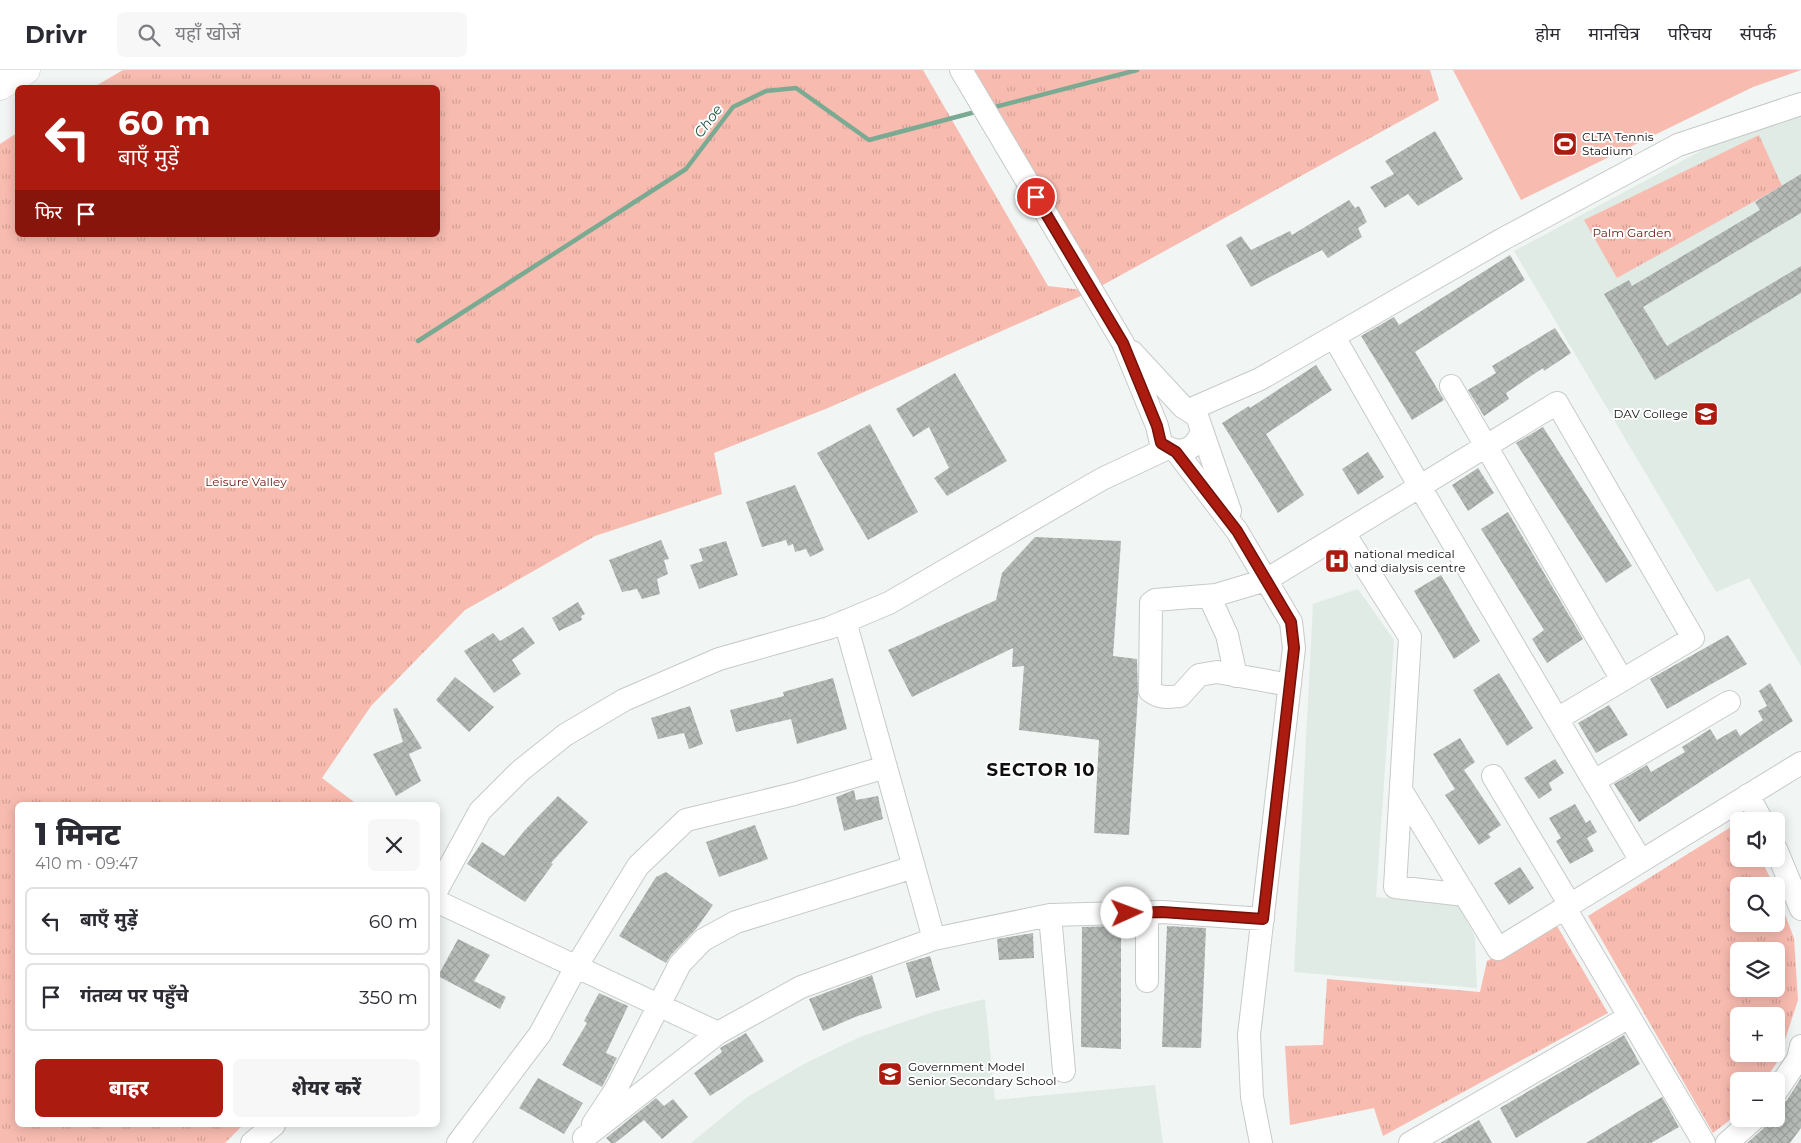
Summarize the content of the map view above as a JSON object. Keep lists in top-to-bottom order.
{
  "districts": ["SECTOR 10"],
  "water": ["Choe"],
  "parks": ["Palm Garden", "Leisure Valley"],
  "places": {
    "sports": ["CLTA Tennis Stadium"],
    "school or university": ["DAV College", "Government Model Senior Secondary School"],
    "hospital": ["national medical and dialysis centre"]
  },
  "page": {
    "header": "Drivr",
    "search": "यहाँ खोजें",
    "nav": [
      "होम",
      "मानचित्र",
      "परिचय",
      "संपर्क"
    ],
    "turn": ["60 m", "बाएँ मुड़ें"],
    "then": "फिर",
    "heading": ["1 मिनट", "410 m · 09:47"],
    "map_buttons": ["+", "−"],
    "list": [
      {
        "name": "बाएँ मुड़ें",
        "value": "60 m"
      },
      {
        "name": "गंतव्य पर पहुँचे",
        "value": "350 m"
      }
    ],
    "buttons": ["बाहर", "शेयर करें"]
  }
}
